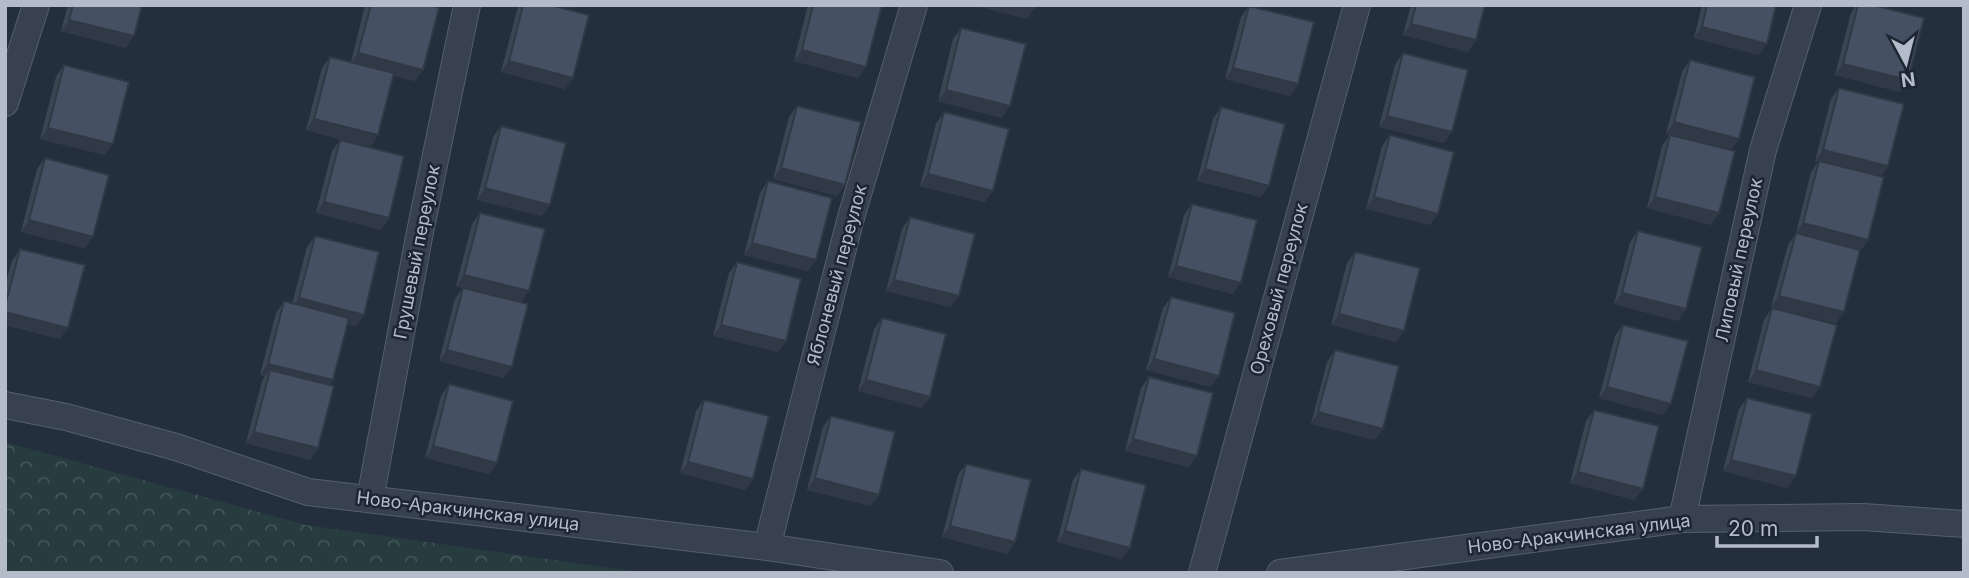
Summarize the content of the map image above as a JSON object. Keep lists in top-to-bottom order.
{
  "streets": {
    "street": [
      "Грушевый переулок",
      "Липовый переулок",
      "Яблоневый переулок",
      "Ореховый переулок",
      "Ново-Аракчинская улица"
    ]
  },
  "crossings": [
    ["Грушевый переулок", "Ново-Аракчинская улица"],
    ["Липовый переулок", "Ново-Аракчинская улица"],
    ["Яблоневый переулок", "Ново-Аракчинская улица"]
  ],
  "scale_bar": "20 m",
  "north": "bottom"
}
